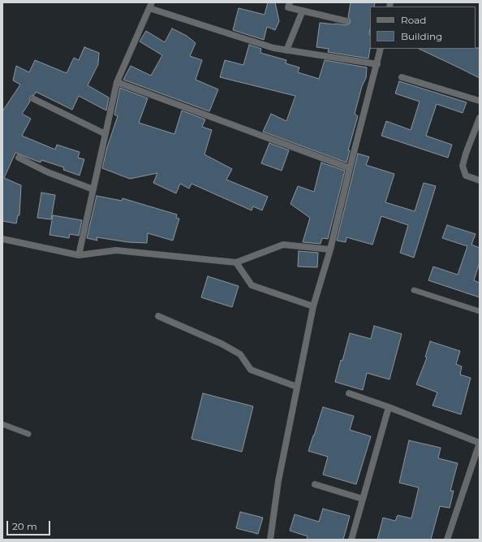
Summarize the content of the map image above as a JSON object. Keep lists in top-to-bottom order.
{
  "legend": ["Road", "Building"],
  "scale_bar": "20 m"
}
